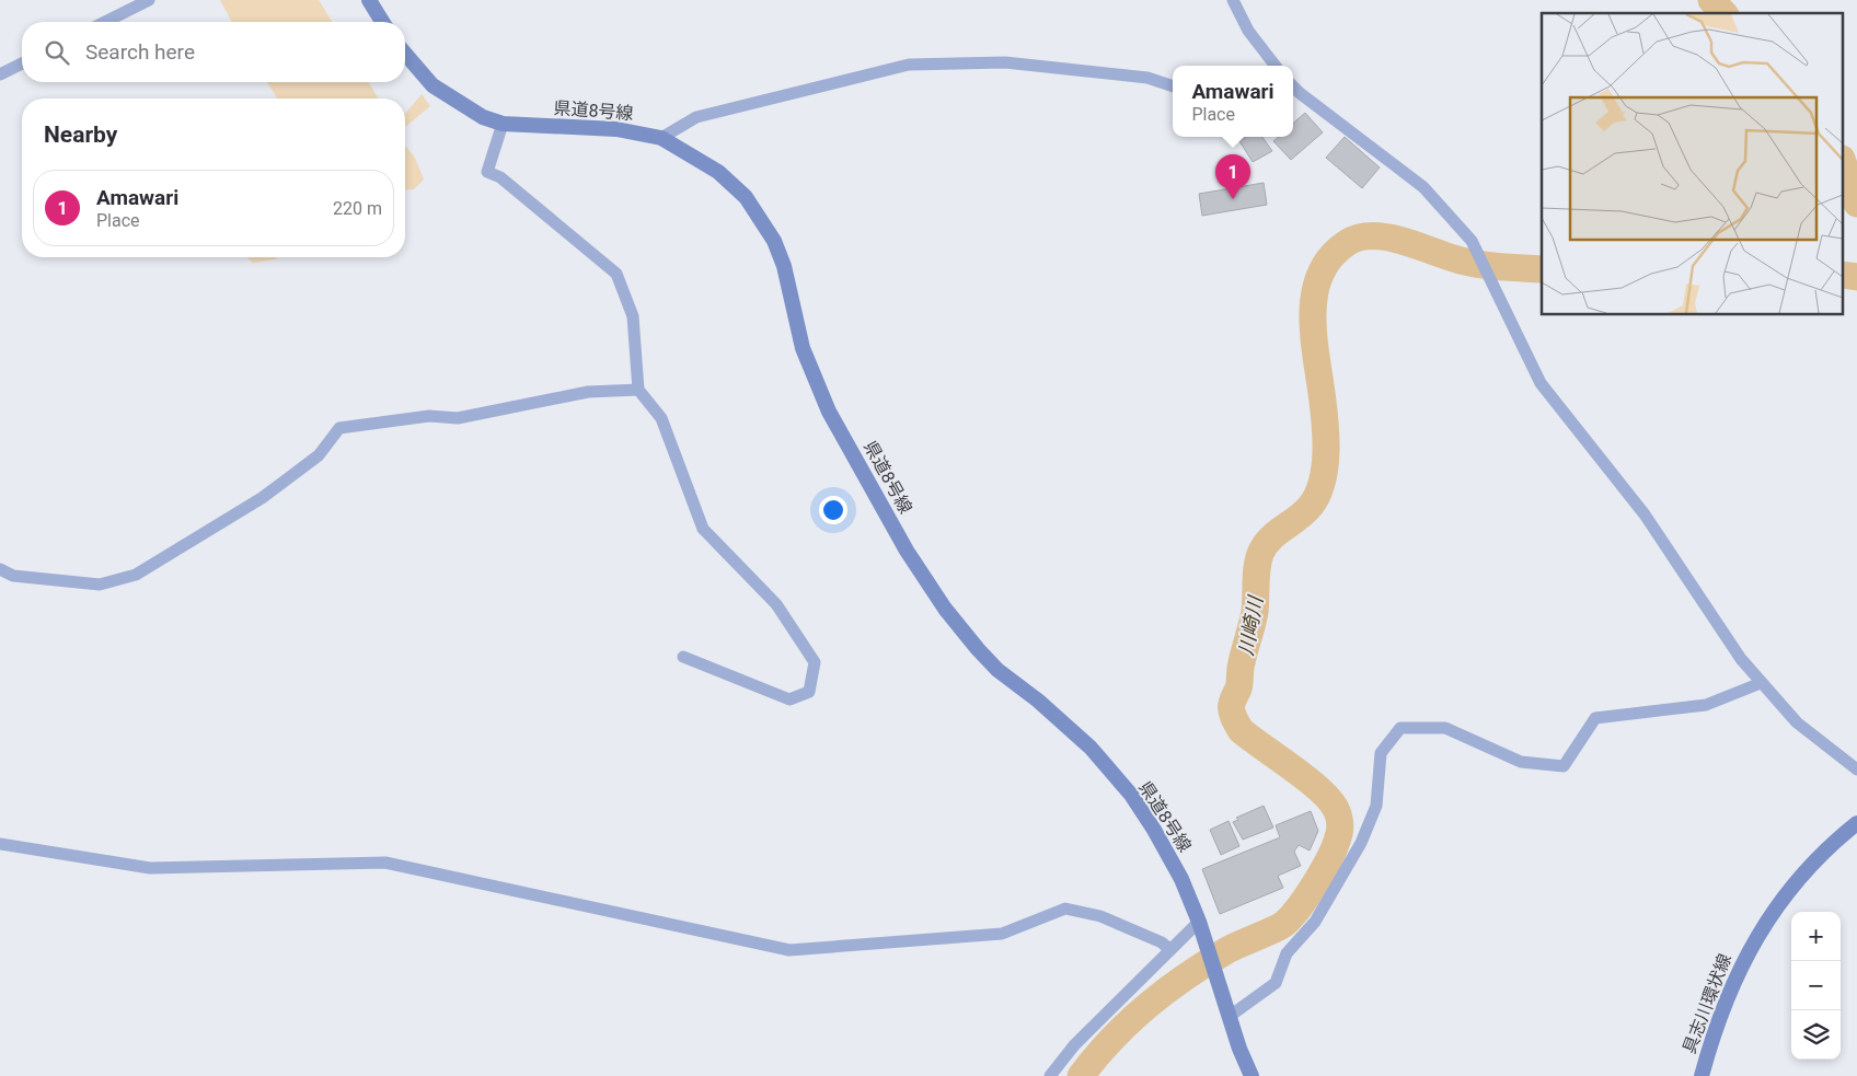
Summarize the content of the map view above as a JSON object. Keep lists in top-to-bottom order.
{
  "streets": {
    "main road": ["県道8号線", "具志川環状線"]
  },
  "water": ["川崎川"],
  "page": {
    "search": "Search here",
    "popup": ["Amawari", "Place"],
    "heading": "Nearby",
    "pins": "1",
    "list": [
      {
        "mark": "1",
        "name": "Amawari",
        "note": "Place",
        "value": "220 m"
      }
    ],
    "map_buttons": ["+", "−"]
  }
}
